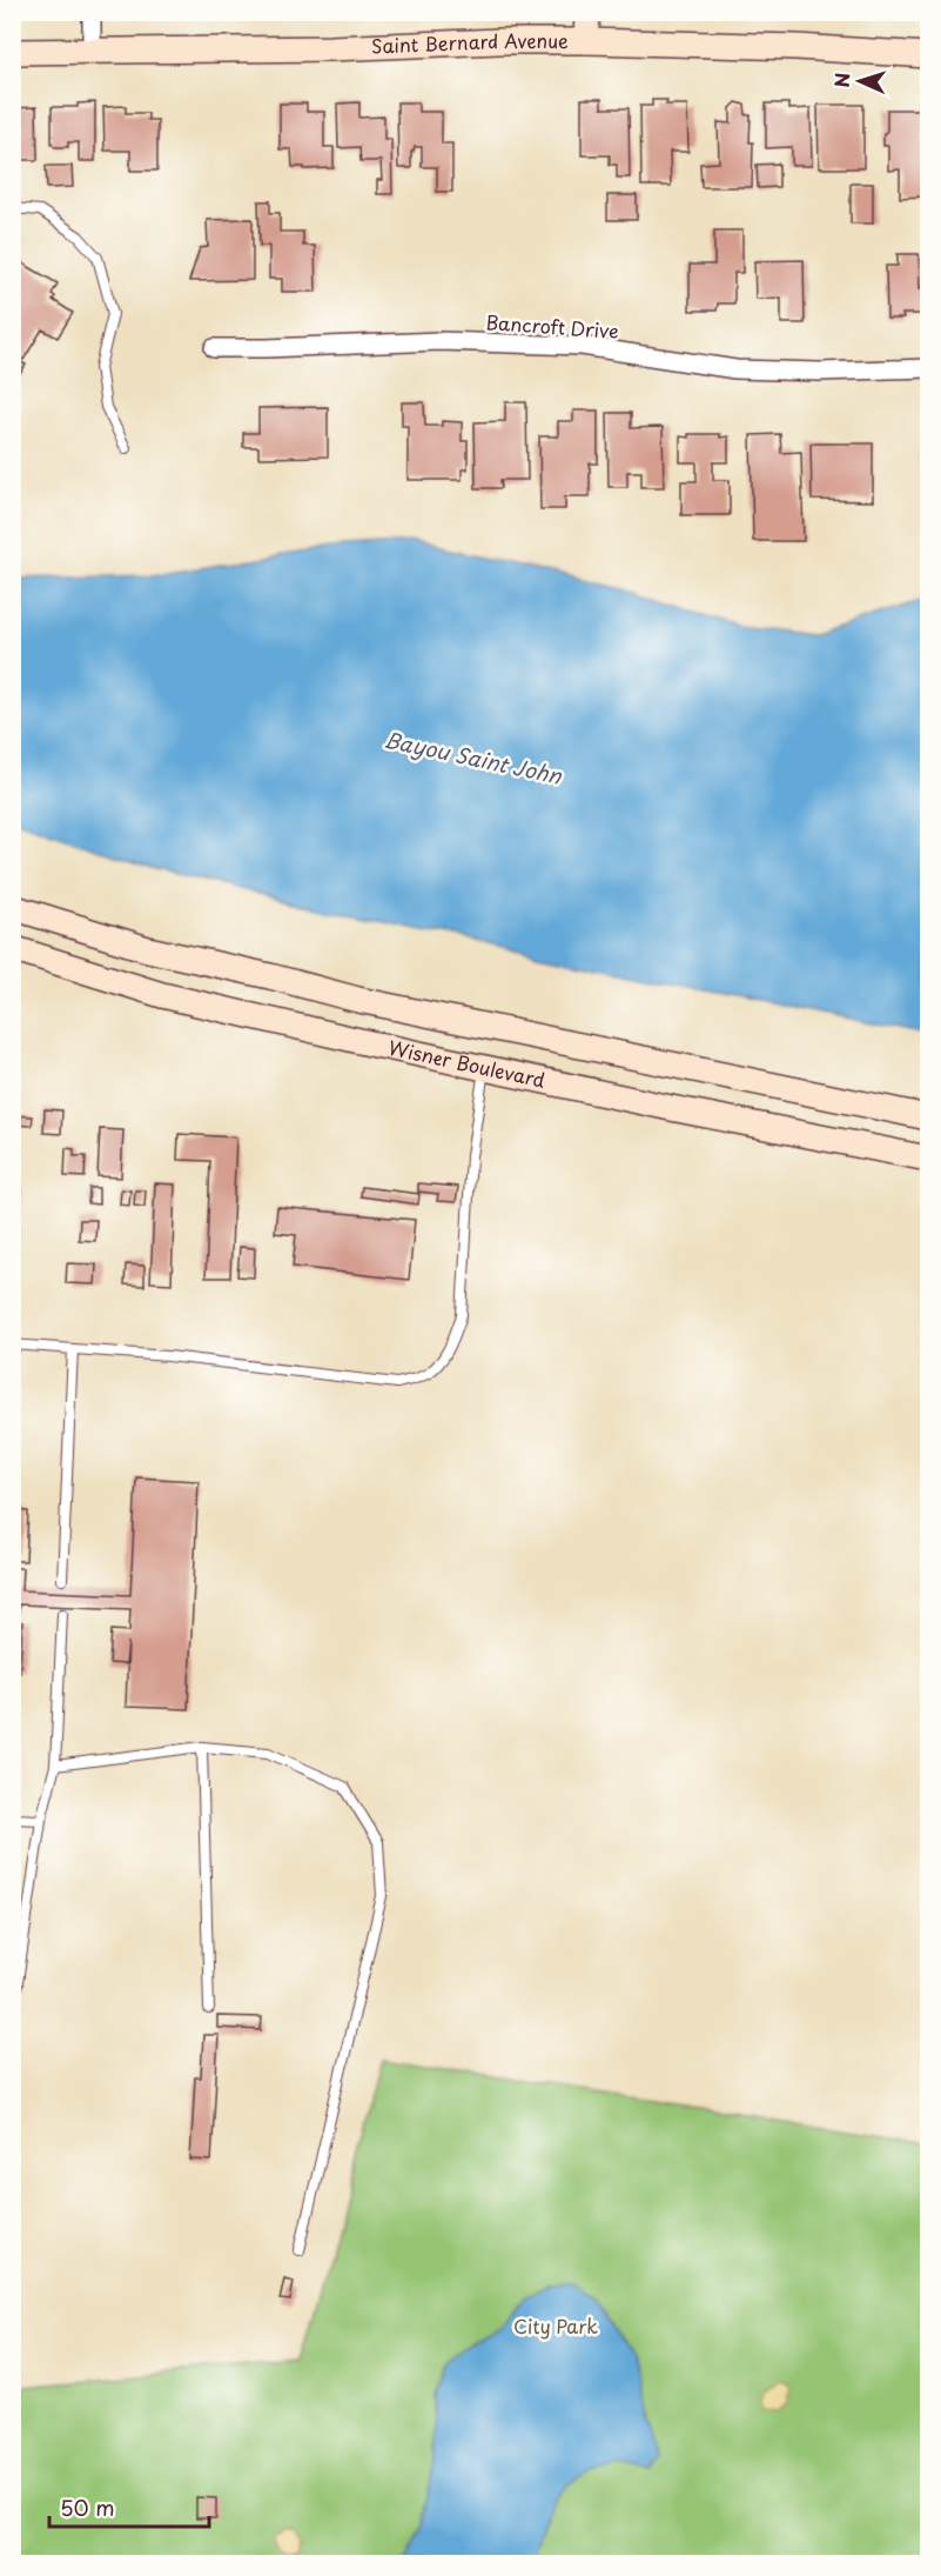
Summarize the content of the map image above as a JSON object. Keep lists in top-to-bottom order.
{
  "streets": {
    "street": ["Saint Bernard Avenue", "Bancroft Drive", "Wisner Boulevard"]
  },
  "water": ["Bayou Saint John"],
  "parks": ["City Park"],
  "scale_bar": "50 m",
  "north": "left"
}
